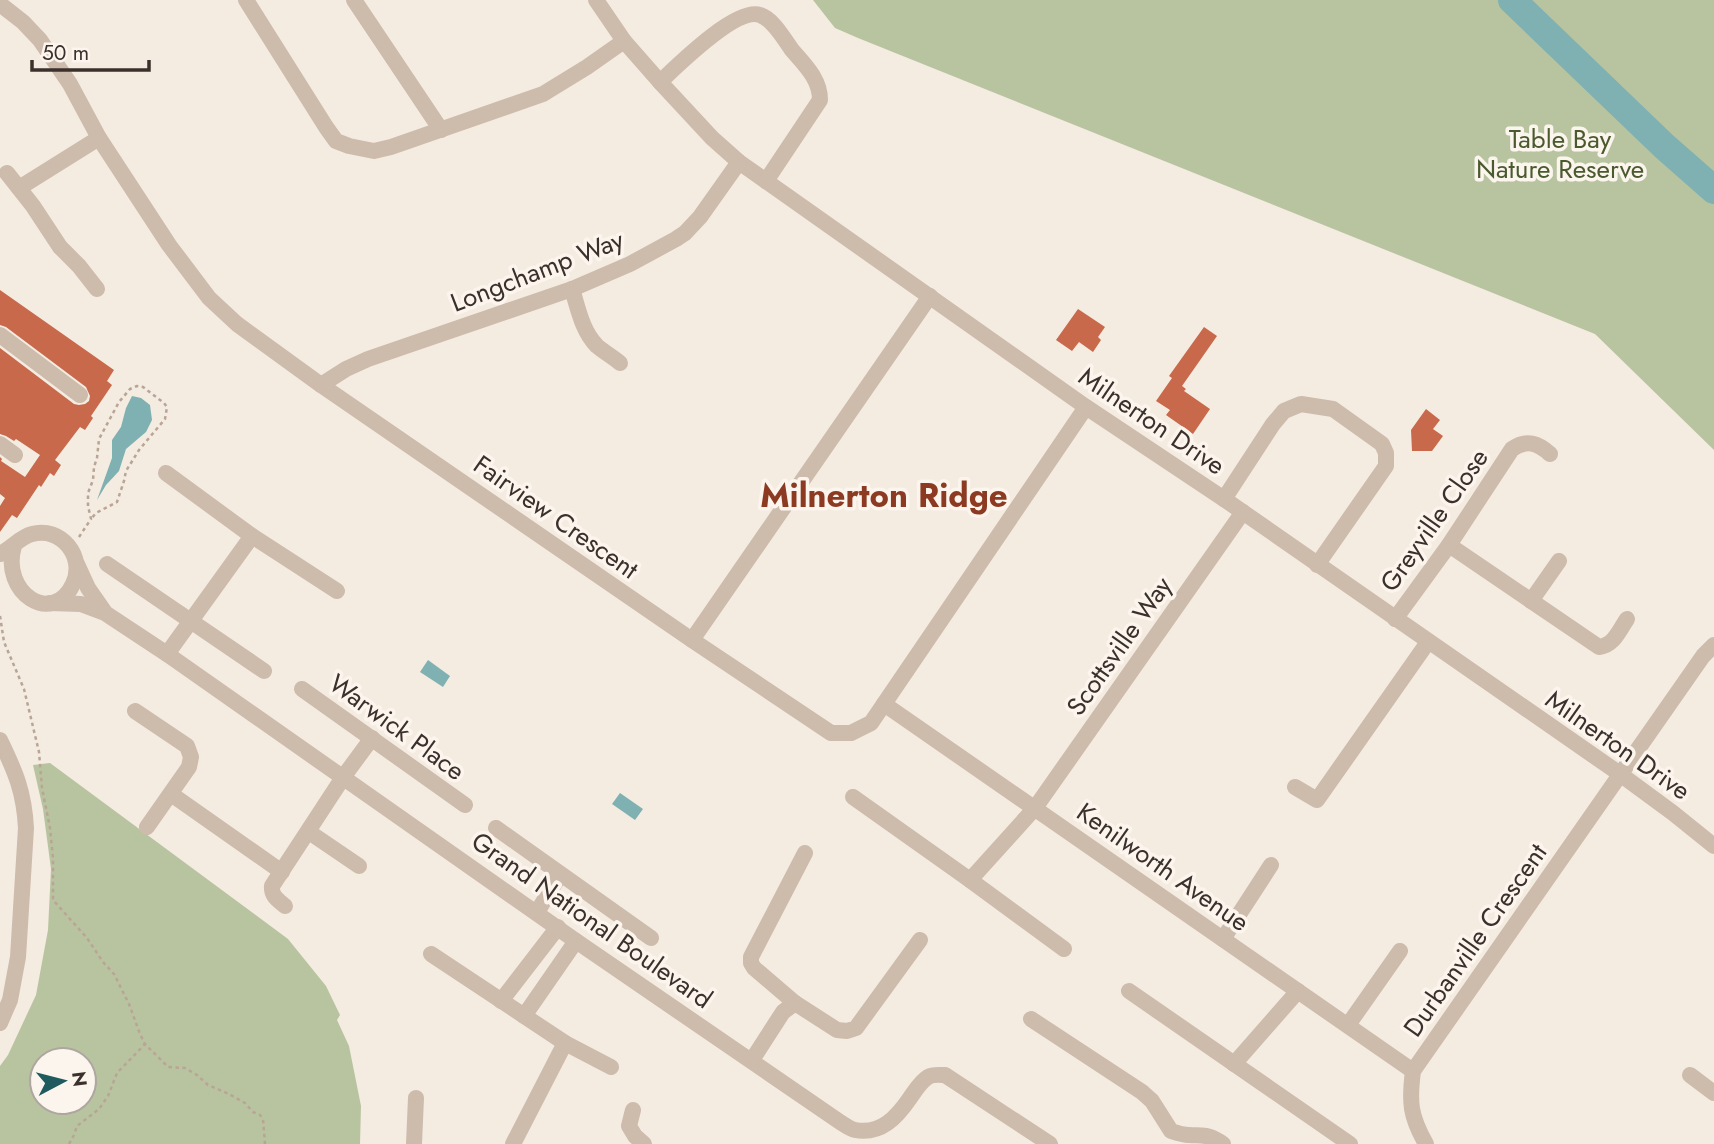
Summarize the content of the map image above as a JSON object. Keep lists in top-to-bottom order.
{
  "streets": {
    "street": [
      "Longchamp Way",
      "Milnerton Drive",
      "Fairview Crescent",
      "Greyville Close",
      "Scottsville Way",
      "Warwick Place",
      "Kenilworth Avenue",
      "Grand National Boulevard",
      "Durbanville Crescent"
    ]
  },
  "crossings": [
    ["Longchamp Way", "Milnerton Drive"],
    ["Longchamp Way", "Fairview Crescent"],
    ["Milnerton Drive", "Fairview Crescent"],
    ["Milnerton Drive", "Greyville Close"],
    ["Milnerton Drive", "Scottsville Way"],
    ["Milnerton Drive", "Durbanville Crescent"],
    ["Fairview Crescent", "Kenilworth Avenue"],
    ["Scottsville Way", "Kenilworth Avenue"],
    ["Warwick Place", "Grand National Boulevard"],
    ["Kenilworth Avenue", "Durbanville Crescent"]
  ],
  "districts": ["Milnerton Ridge"],
  "parks": ["Table Bay Nature Reserve"],
  "scale_bar": "50 m",
  "north": "right"
}
